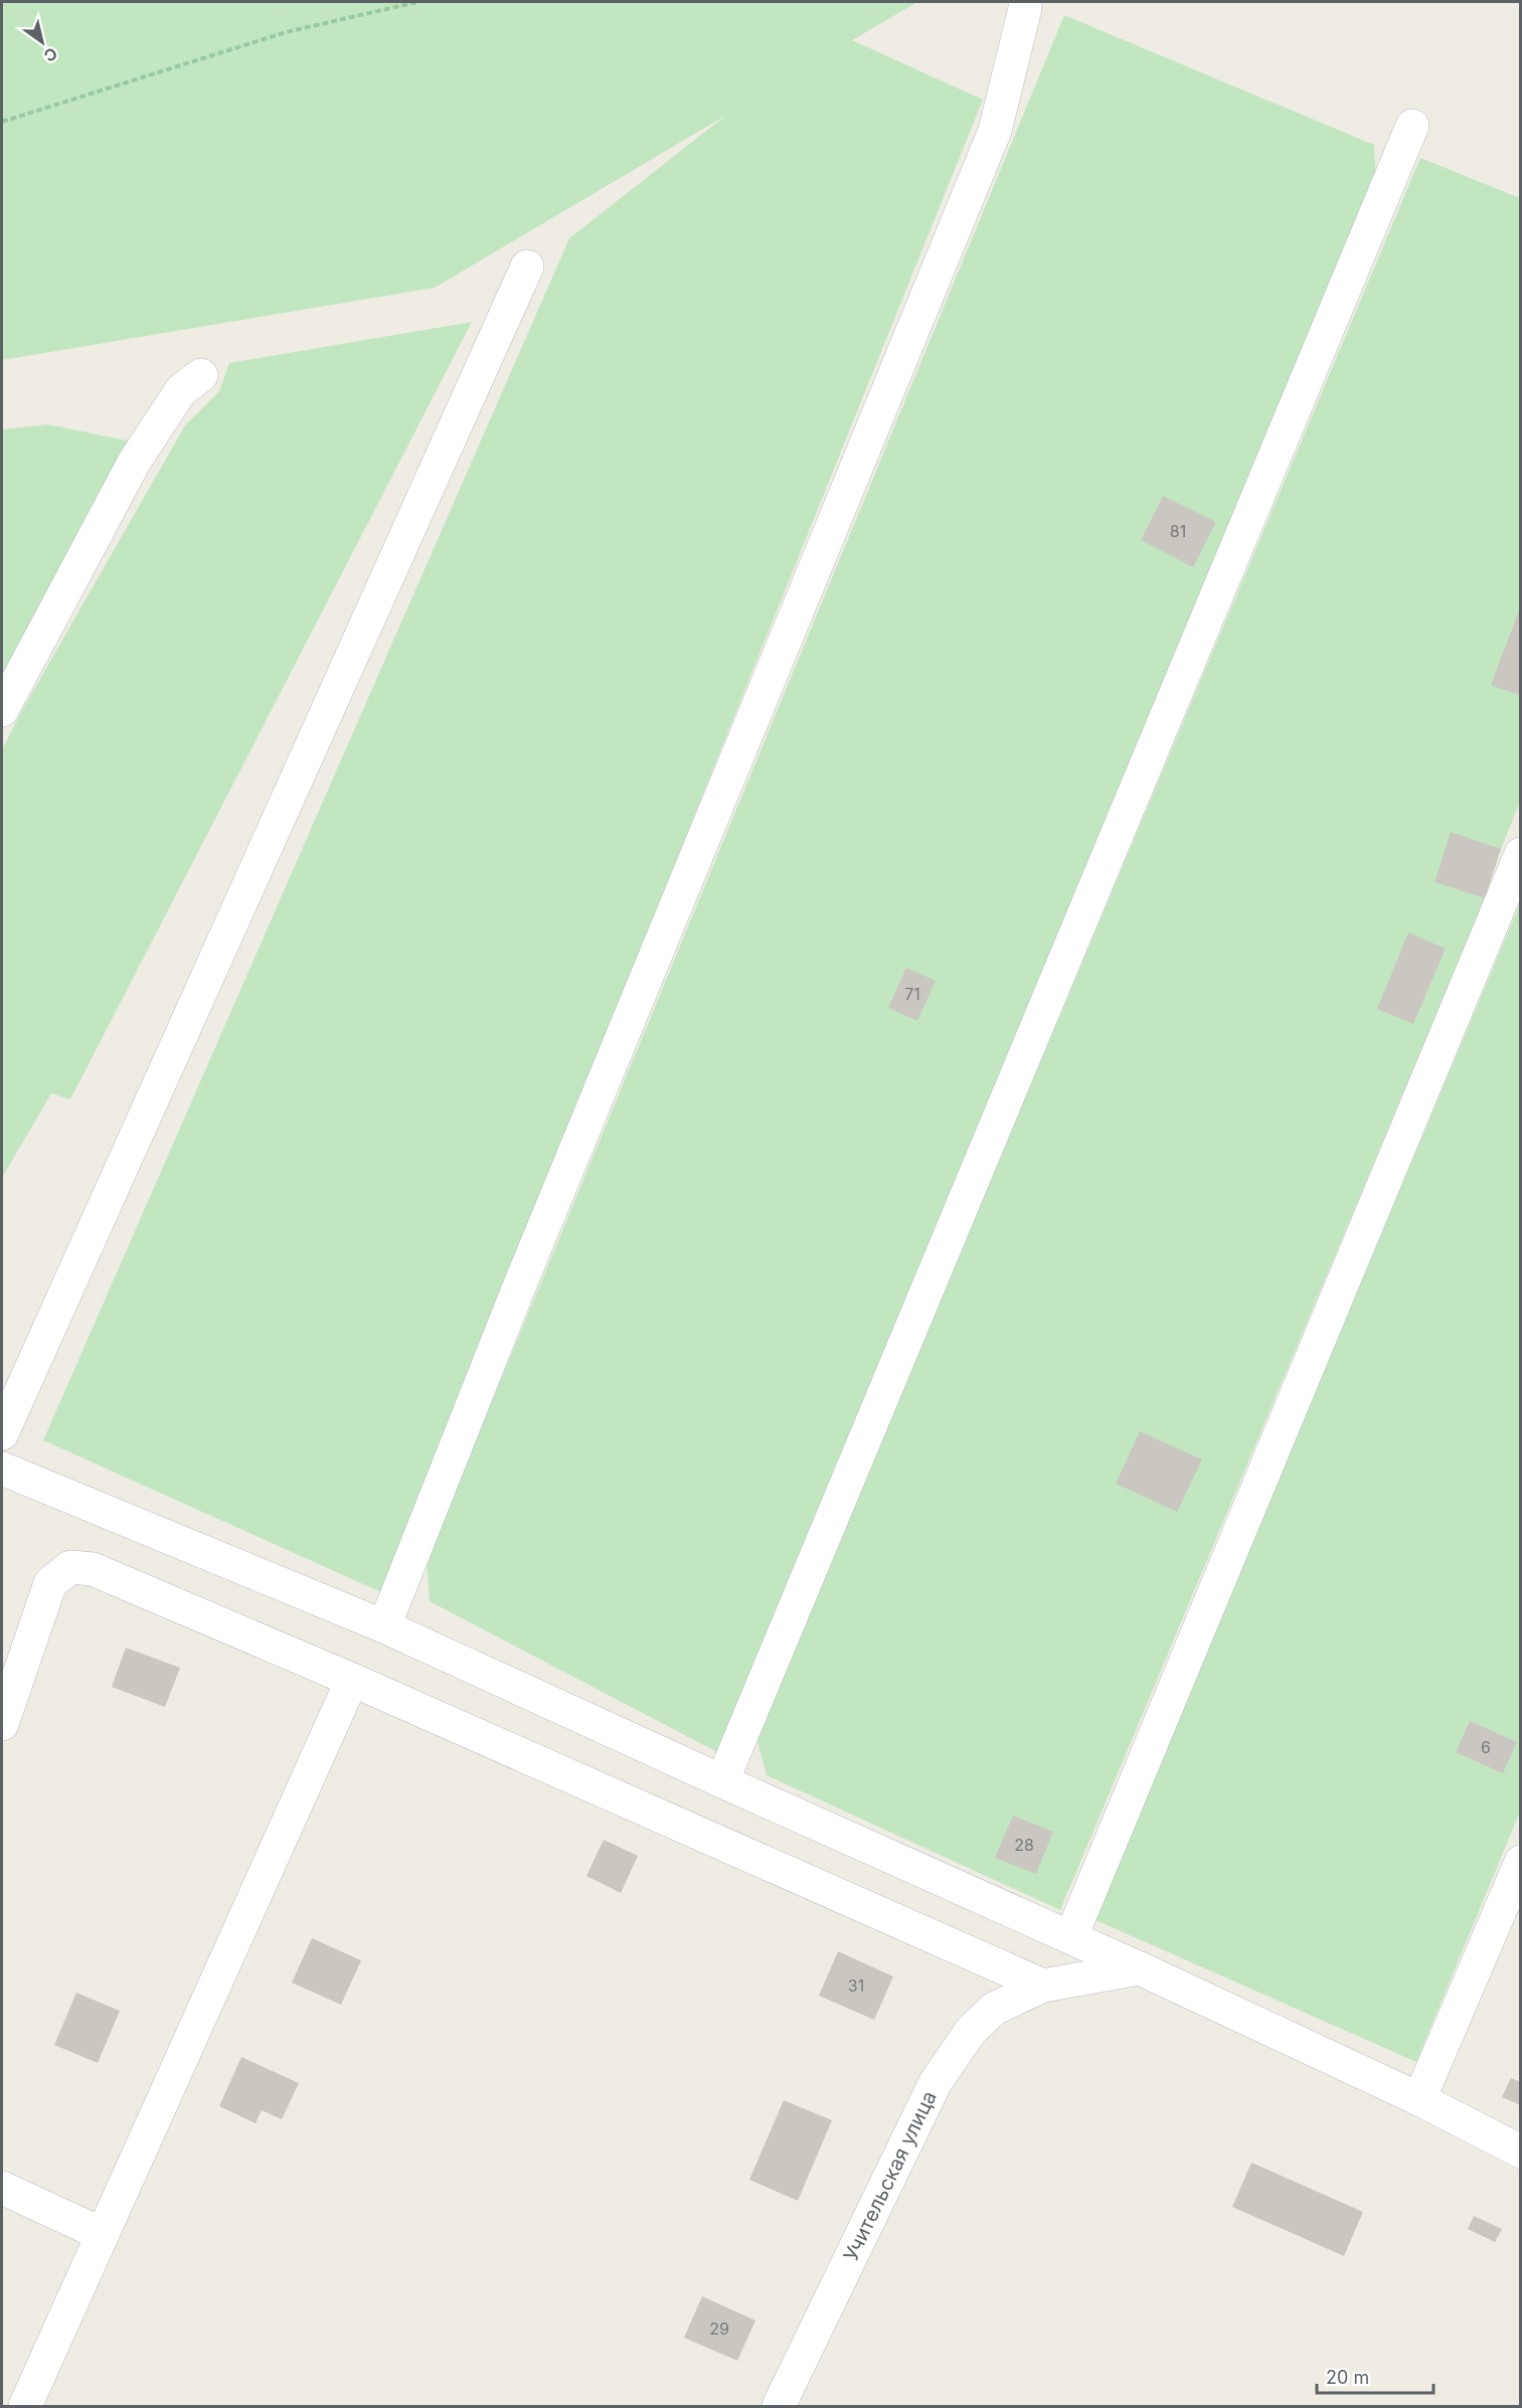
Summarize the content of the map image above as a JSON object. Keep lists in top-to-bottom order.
{
  "streets": {
    "street": ["Учительская улица"]
  },
  "house_numbers": [
    "81",
    "71",
    "6",
    "28",
    "31",
    "29"
  ],
  "scale_bar": "20 m",
  "north": "bottom right"
}
